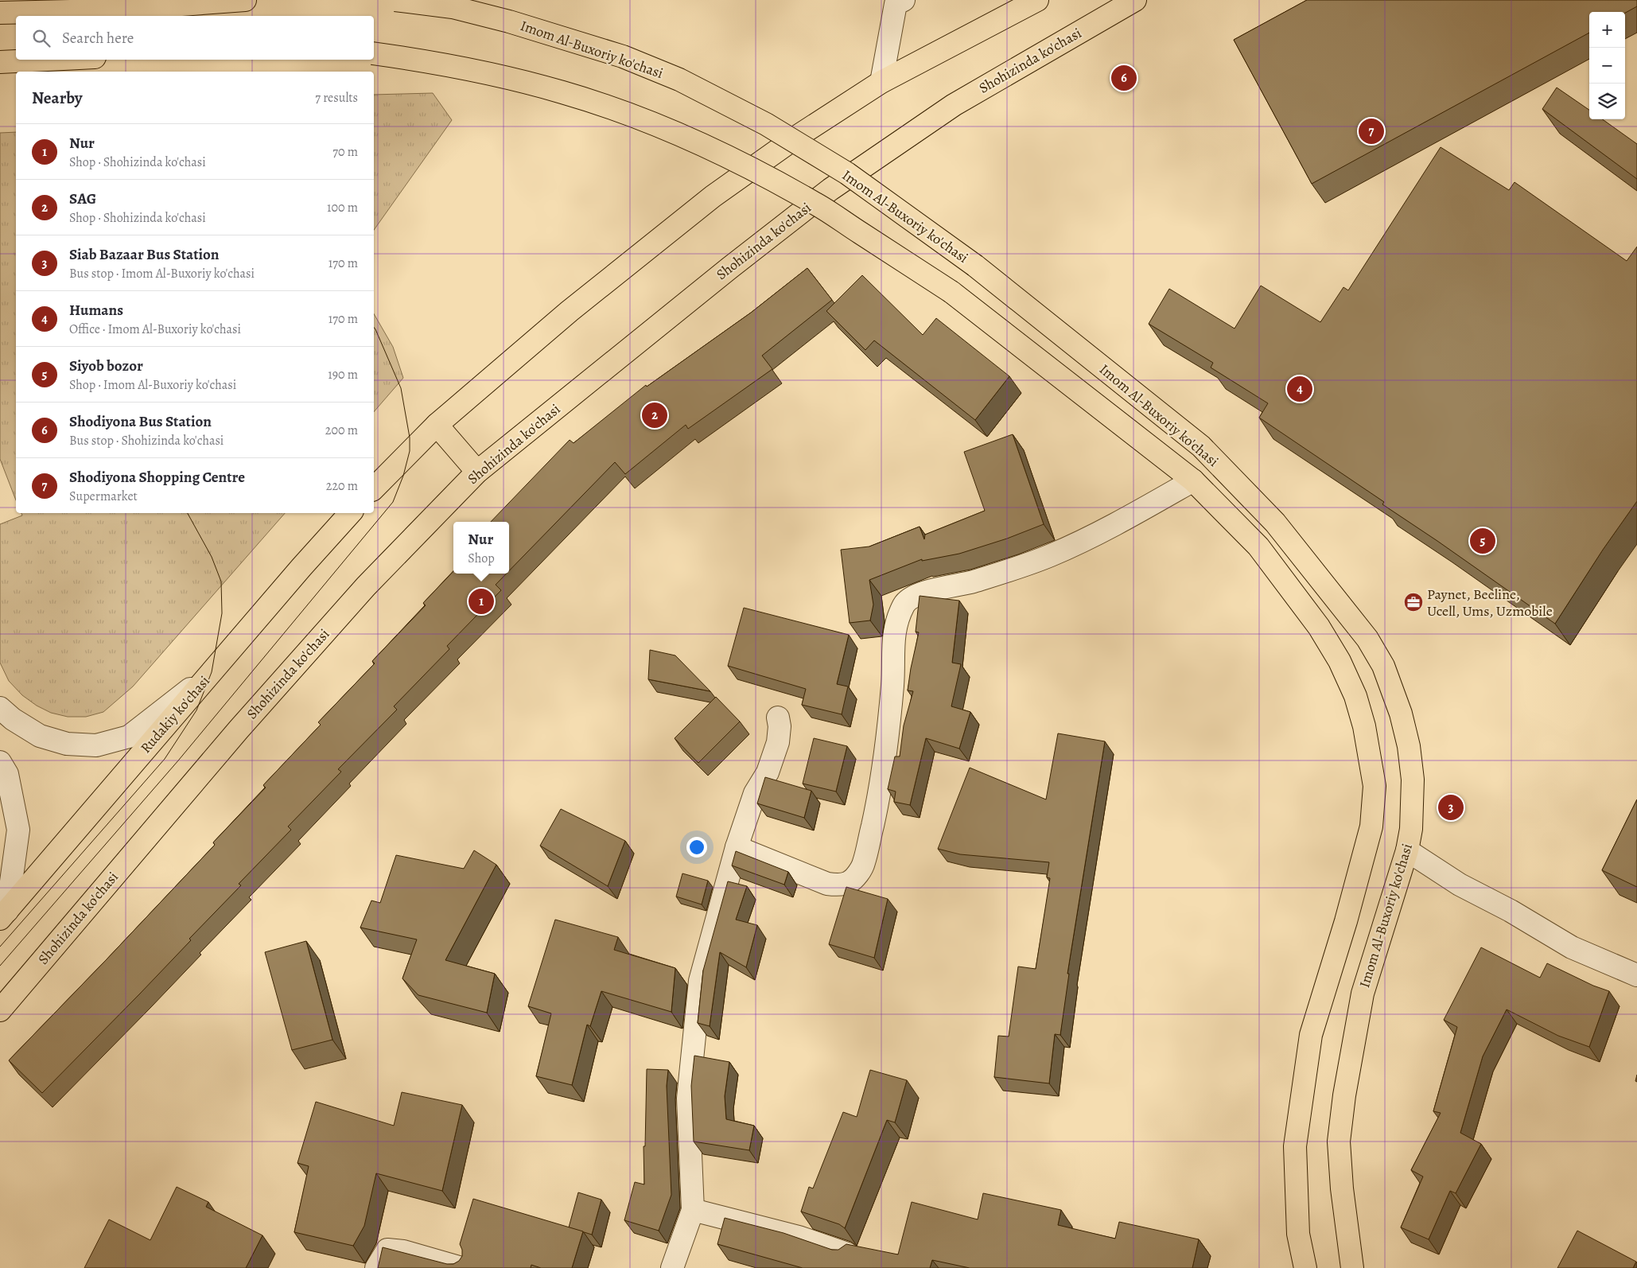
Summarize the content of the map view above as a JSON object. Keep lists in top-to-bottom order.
{
  "streets": {
    "main road": ["Imom Al-Buxoriy ko'chasi", "Shohizinda ko'chasi", "Rudakiy ko'chasi"]
  },
  "places": {
    "office": ["Paynet, Beeline, Ucell, Ums, Uzmobile"]
  },
  "page": {
    "map_buttons": ["+", "−"],
    "search": "Search here",
    "pins": [
      "6",
      "7",
      "4",
      "2",
      "5",
      "1",
      "3"
    ],
    "heading": ["Nearby", "7 results"],
    "list": [
      {
        "mark": "1",
        "name": "Nur",
        "note": "Shop · Shohizinda ko'chasi",
        "value": "70 m"
      },
      {
        "mark": "2",
        "name": "SAG",
        "note": "Shop · Shohizinda ko'chasi",
        "value": "100 m"
      },
      {
        "mark": "3",
        "name": "Siab Bazaar Bus Station",
        "note": "Bus stop · Imom Al-Buxoriy ko'chasi",
        "value": "170 m"
      },
      {
        "mark": "4",
        "name": "Humans",
        "note": "Office · Imom Al-Buxoriy ko'chasi",
        "value": "170 m"
      },
      {
        "mark": "5",
        "name": "Siyob bozor",
        "note": "Shop · Imom Al-Buxoriy ko'chasi",
        "value": "190 m"
      },
      {
        "mark": "6",
        "name": "Shodiyona Bus Station",
        "note": "Bus stop · Shohizinda ko'chasi",
        "value": "200 m"
      },
      {
        "mark": "7",
        "name": "Shodiyona Shopping Centre",
        "note": "Supermarket",
        "value": "220 m"
      }
    ],
    "popup": ["Nur", "Shop"]
  }
}
